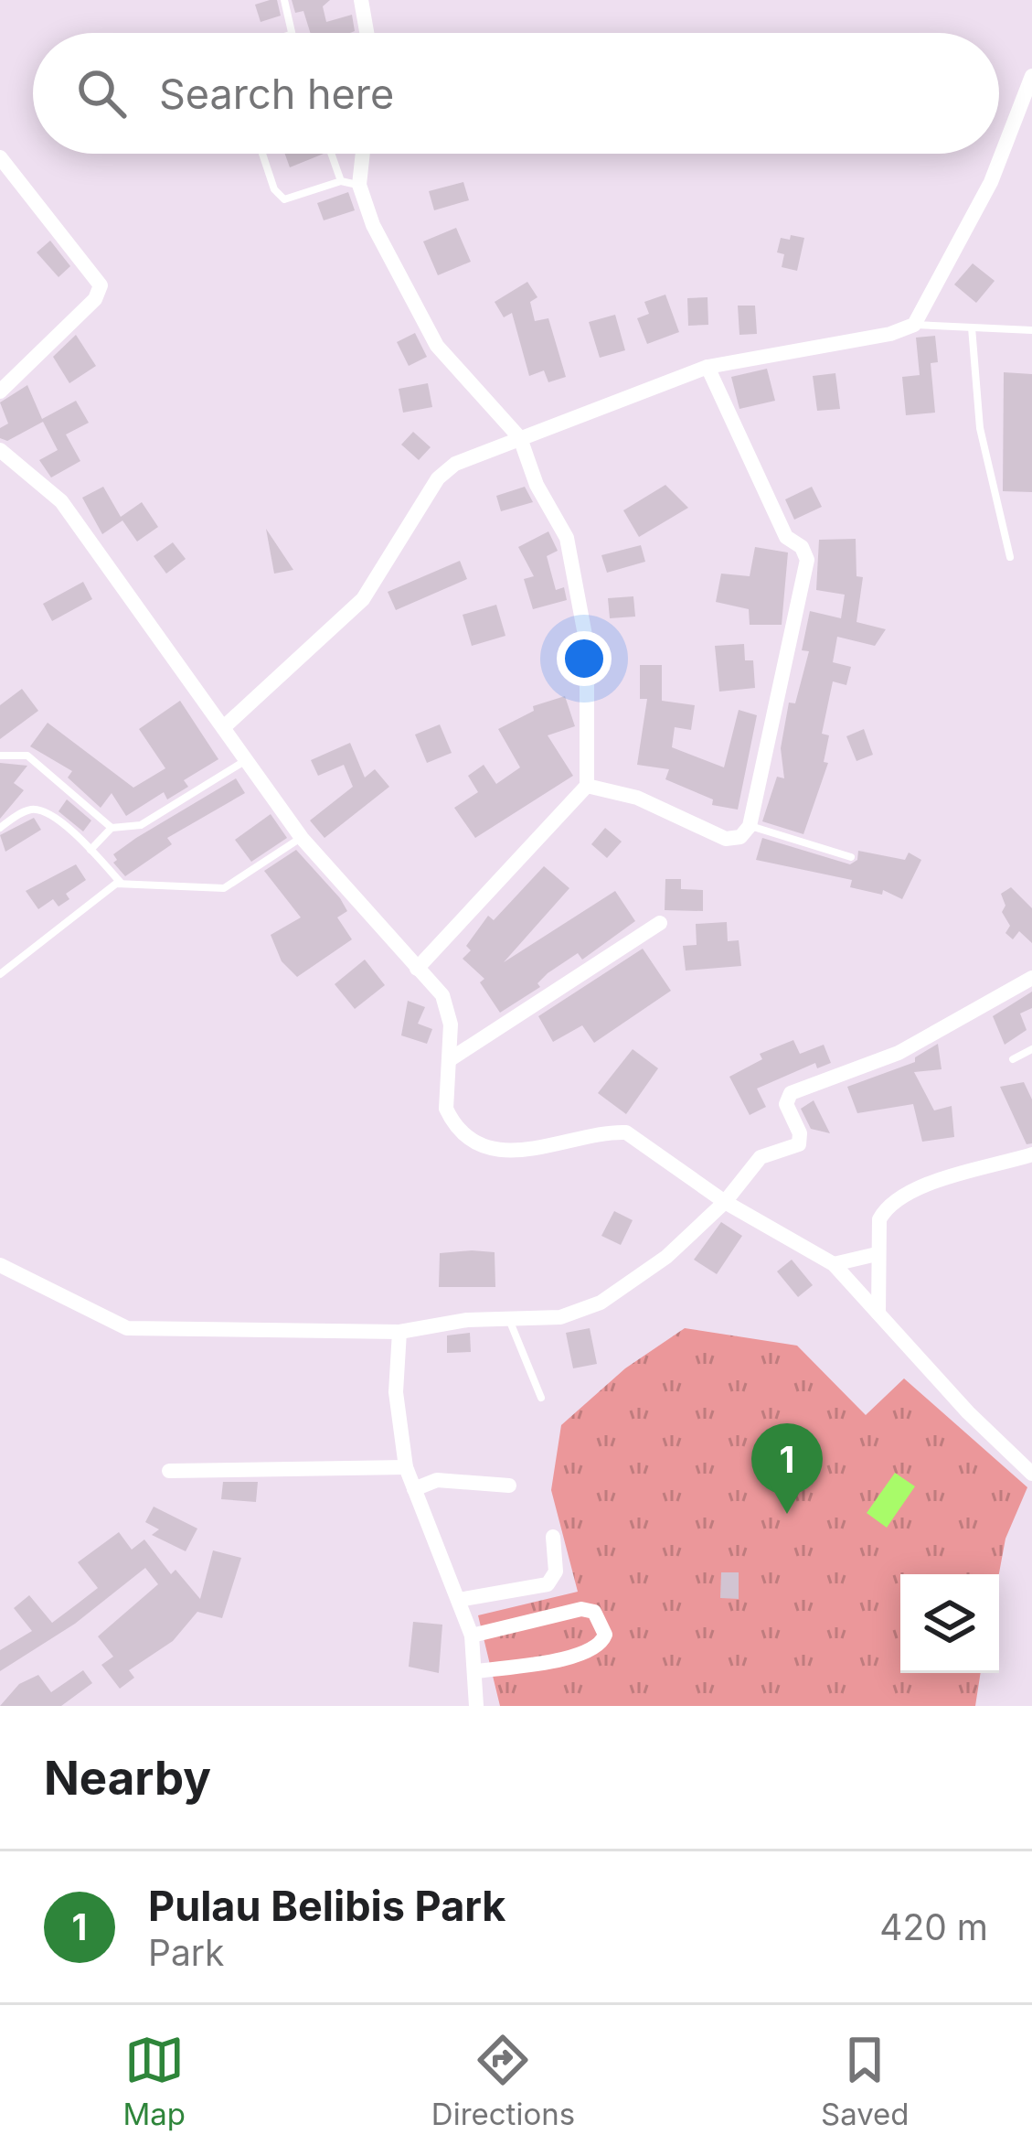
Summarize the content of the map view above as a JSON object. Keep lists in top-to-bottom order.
{
  "page": {
    "search": "Search here",
    "pins": "1",
    "heading": "Nearby",
    "list": [
      {
        "mark": "1",
        "name": "Pulau Belibis Park",
        "note": "Park",
        "value": "420 m"
      }
    ],
    "nav": ["Map", "Directions", "Saved"]
  }
}
